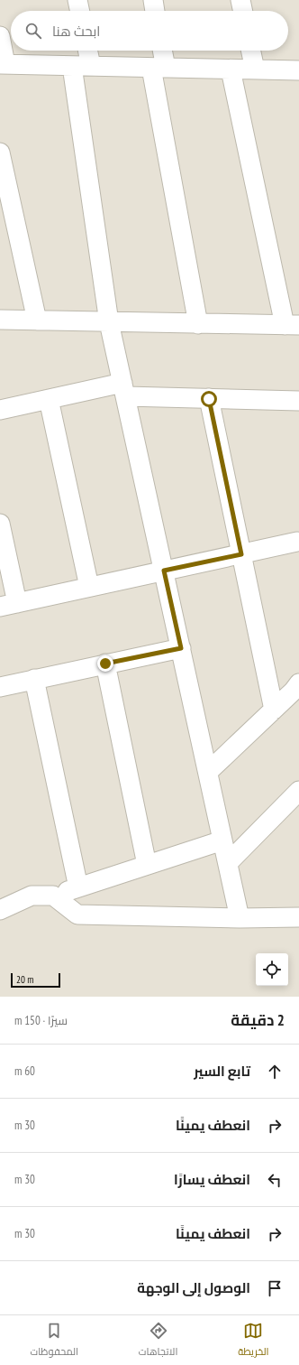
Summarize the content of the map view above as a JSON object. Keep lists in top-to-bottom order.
{
  "scale_bar": "20 m",
  "page": {
    "search": "ابحث هنا",
    "scale": "20 m",
    "heading": ["2 دقيقة", "سيرًا · 150 m"],
    "list": [
      ["تابع السير", "60 m"],
      ["انعطف يمينًا", "30 m"],
      ["انعطف يسارًا", "30 m"],
      ["انعطف يمينًا", "30 m"],
      "الوصول إلى الوجهة"
    ],
    "nav": ["الخريطة", "الاتجاهات", "المحفوظات"]
  }
}
